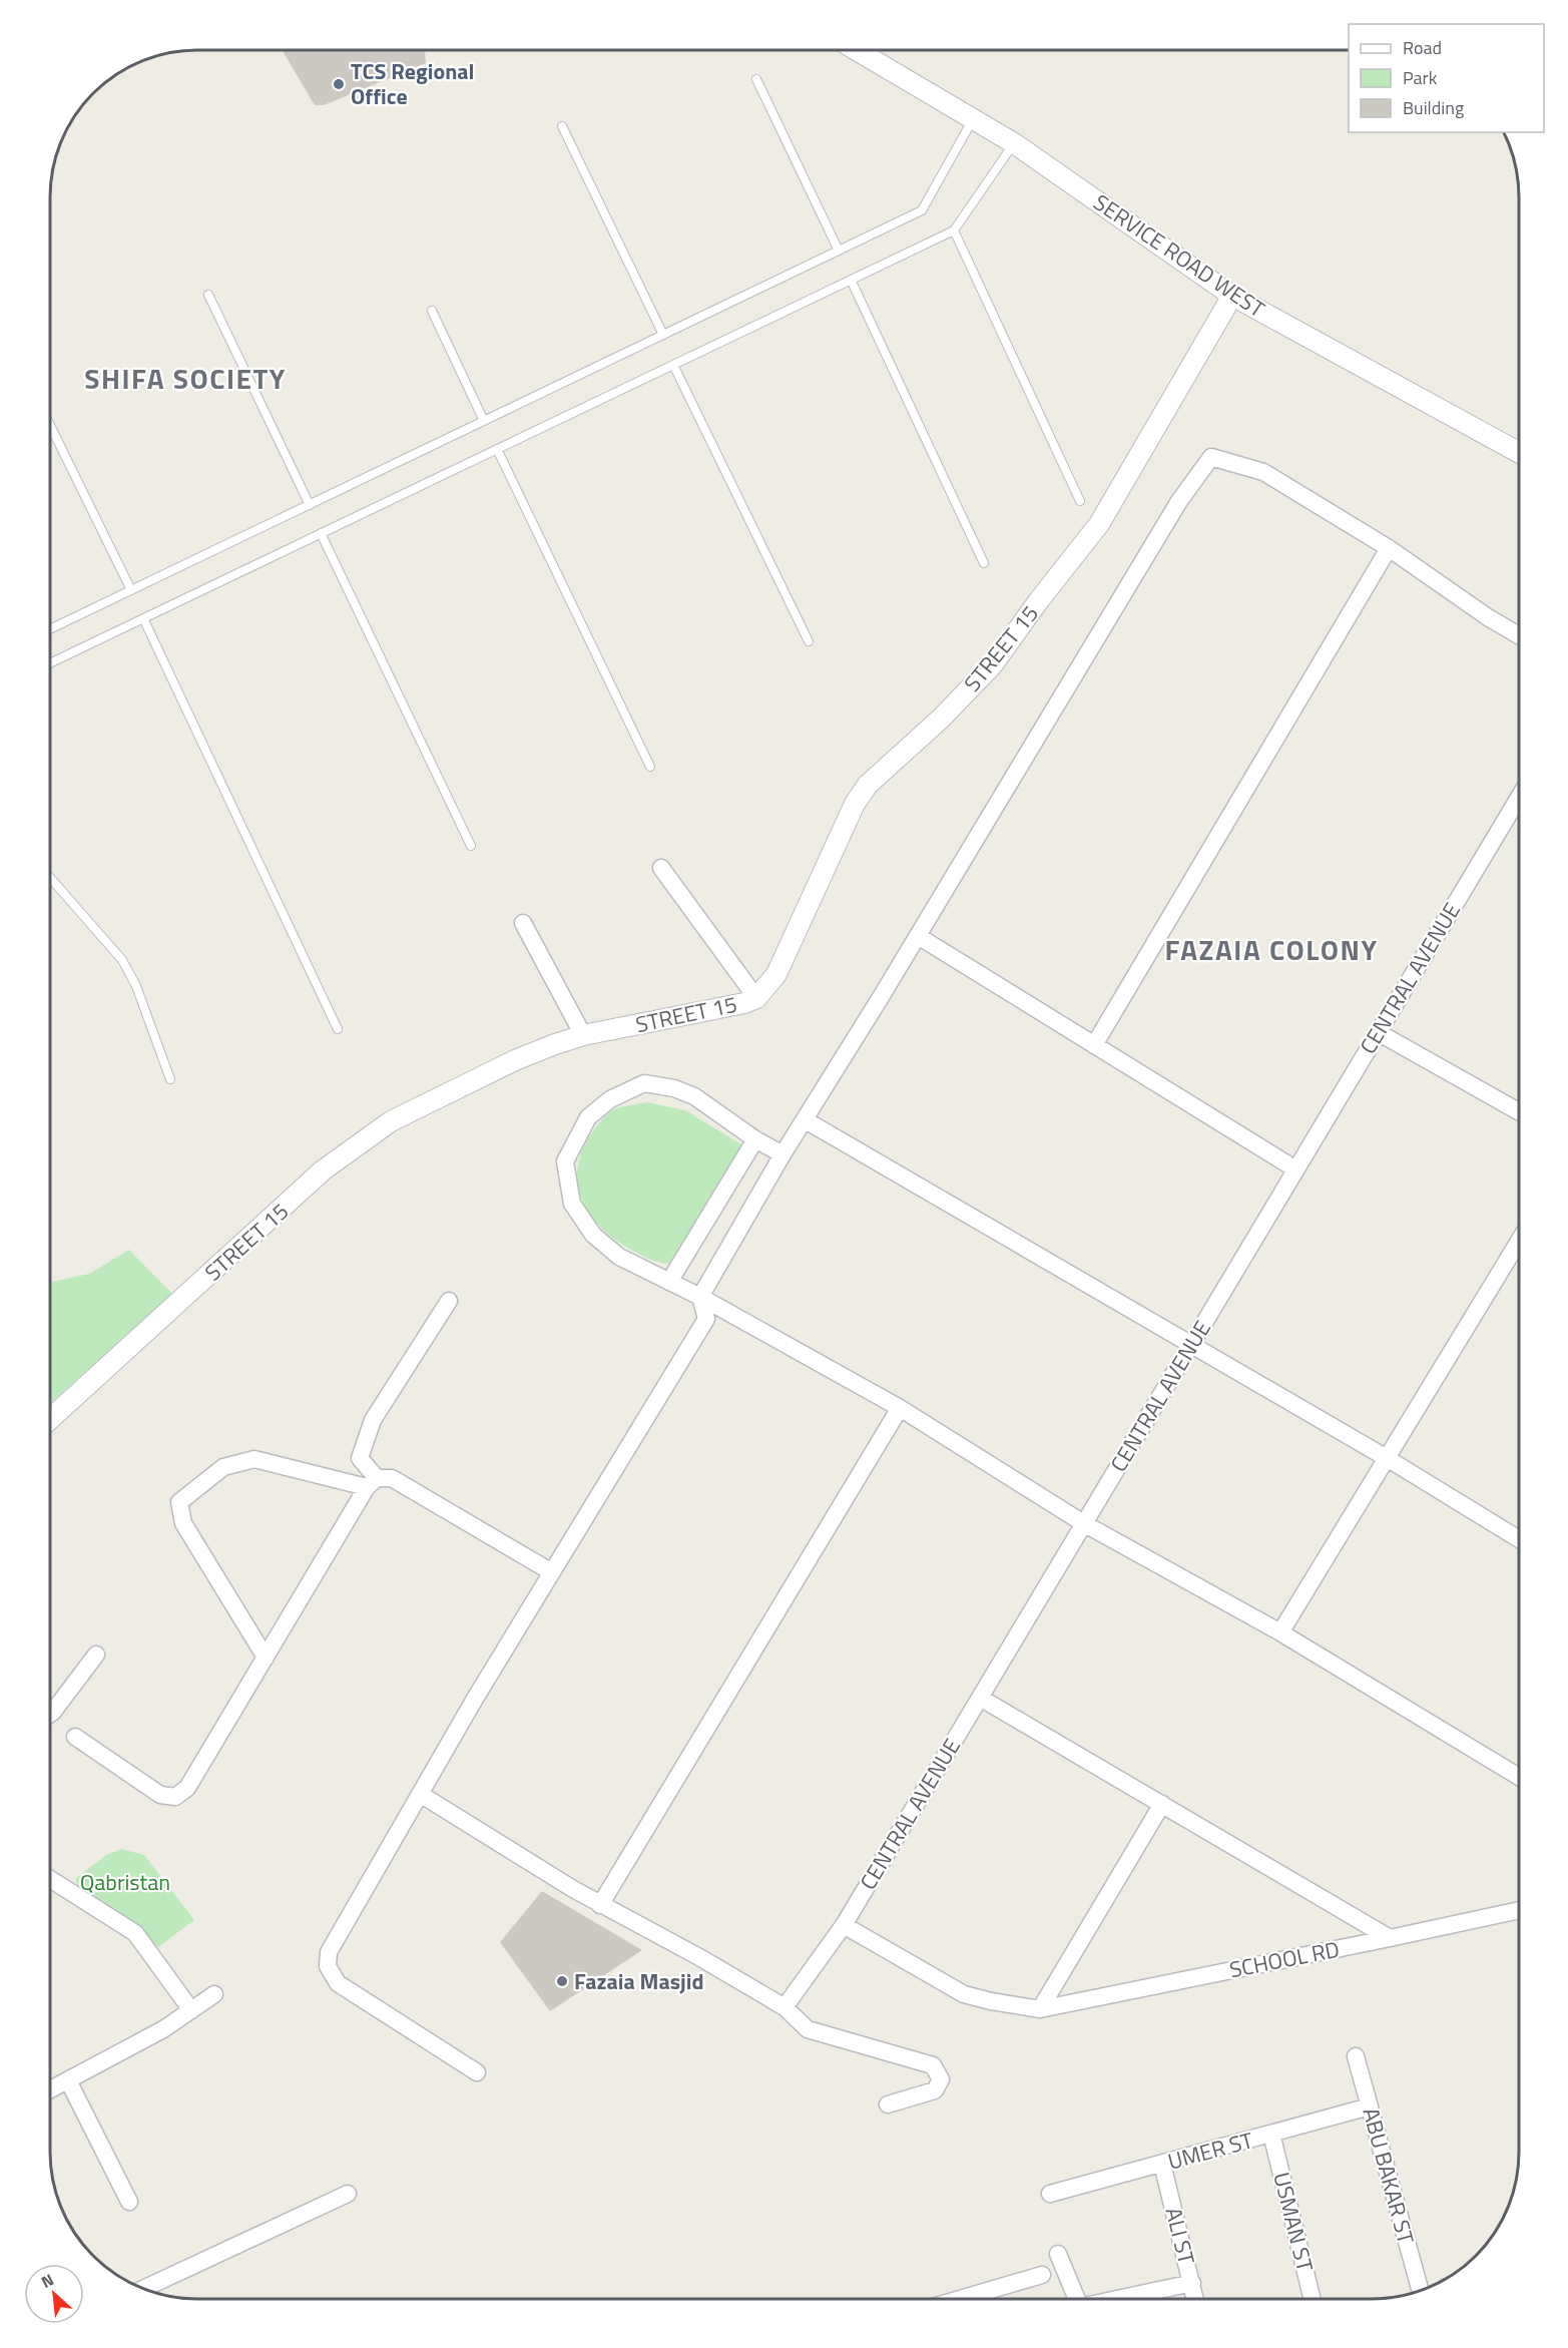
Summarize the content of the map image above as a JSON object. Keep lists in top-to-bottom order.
{
  "streets": {
    "street": [
      "SERVICE ROAD WEST",
      "STREET 15",
      "CENTRAL AVENUE",
      "SCHOOL RD",
      "UMER ST",
      "ABU BAKAR ST",
      "USMAN ST",
      "ALI ST"
    ]
  },
  "crossings": [
    ["SERVICE ROAD WEST", "STREET 15"],
    ["UMER ST", "ABU BAKAR ST"],
    ["UMER ST", "USMAN ST"],
    ["UMER ST", "ALI ST"]
  ],
  "districts": ["SHIFA SOCIETY", "FAZAIA COLONY"],
  "parks": ["Qabristan"],
  "places": ["TCS Regional Office", "Fazaia Masjid"],
  "legend": ["Road", "Park", "Building"],
  "north": "top left"
}
